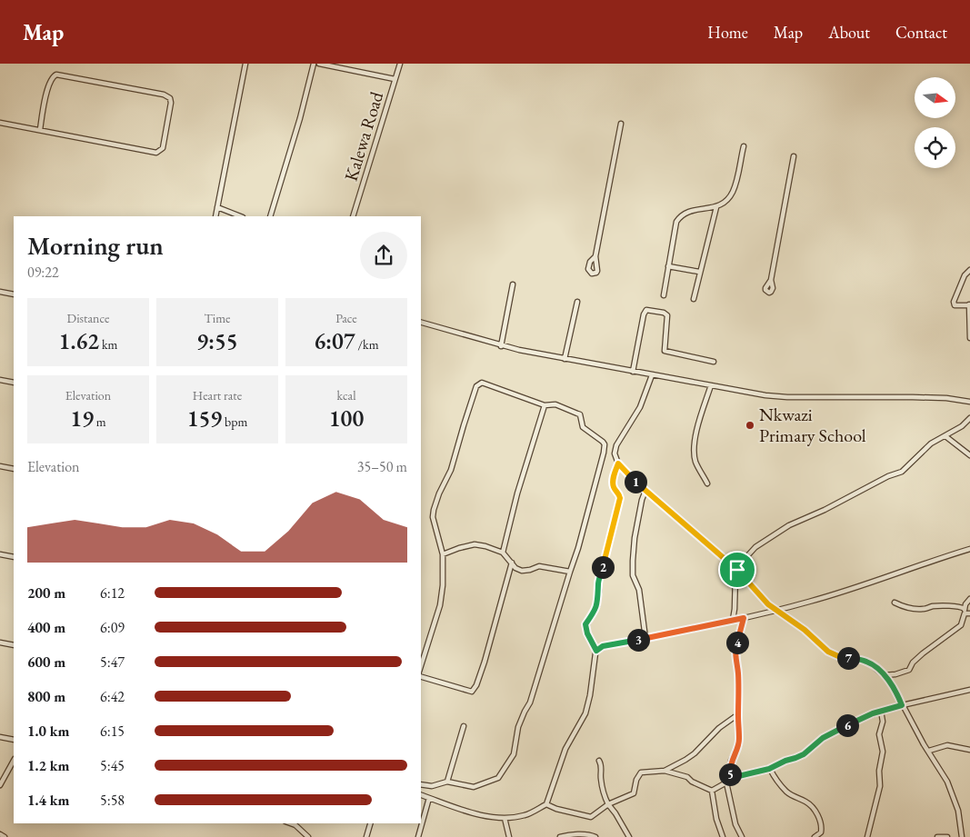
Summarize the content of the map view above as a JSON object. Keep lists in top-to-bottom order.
{
  "streets": {
    "street": ["Kalewa Road"]
  },
  "places": ["Nkwazi Primary School"],
  "north": "right",
  "page": {
    "header": "Map",
    "nav": [
      "Home",
      "Map",
      "About",
      "Contact"
    ],
    "heading": ["Morning run", "09:22"],
    "stats": [
      ["Distance", "1.62 km"],
      ["Time", "9:55"],
      ["Pace", "6:07 /km"],
      ["Elevation", "19 m"],
      ["Heart rate", "159 bpm"],
      ["kcal", "100"]
    ],
    "chart": ["Elevation", "35–50 m"],
    "pins": [
      "1",
      "2",
      "3",
      "4",
      "7",
      "6",
      "5"
    ],
    "list": [
      {
        "name": "200 m",
        "note": "6:12"
      },
      {
        "name": "400 m",
        "note": "6:09"
      },
      {
        "name": "600 m",
        "note": "5:47"
      },
      {
        "name": "800 m",
        "note": "6:42"
      },
      {
        "name": "1.0 km",
        "note": "6:15"
      },
      {
        "name": "1.2 km",
        "note": "5:45"
      },
      {
        "name": "1.4 km",
        "note": "5:58"
      }
    ]
  }
}
